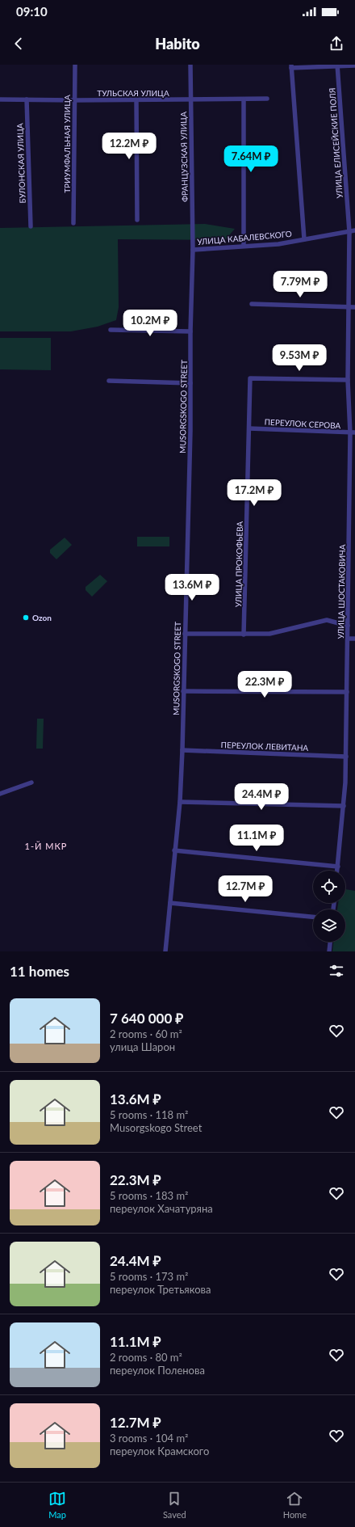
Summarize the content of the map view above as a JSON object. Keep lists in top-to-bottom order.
{
  "streets": {
    "street": [
      "ТУЛЬСКАЯ УЛИЦА",
      "УЛИЦА ЕЛИСЕЙСКИЕ ПОЛЯ",
      "ТРИУМФАЛЬНАЯ УЛИЦА",
      "ФРАНЦУЗСКАЯ УЛИЦА",
      "БУЛОНСКАЯ УЛИЦА",
      "УЛИЦА КАБАЛЕВСКОГО",
      "MUSORGSKOGO STREET",
      "ПЕРЕУЛОК СЕРОВА",
      "УЛИЦА ПРОКОФЬЕВА",
      "УЛИЦА ШОСТАКОВИЧА",
      "ПЕРЕУЛОК ЛЕВИТАНА"
    ]
  },
  "crossings": [
    ["ТУЛЬСКАЯ УЛИЦА", "ТРИУМФАЛЬНАЯ УЛИЦА"],
    ["ТУЛЬСКАЯ УЛИЦА", "ФРАНЦУЗСКАЯ УЛИЦА"],
    ["ТУЛЬСКАЯ УЛИЦА", "БУЛОНСКАЯ УЛИЦА"],
    ["УЛИЦА ЕЛИСЕЙСКИЕ ПОЛЯ", "УЛИЦА КАБАЛЕВСКОГО"],
    ["УЛИЦА ЕЛИСЕЙСКИЕ ПОЛЯ", "УЛИЦА ШОСТАКОВИЧА"],
    ["ФРАНЦУЗСКАЯ УЛИЦА", "УЛИЦА КАБАЛЕВСКОГО"],
    ["ФРАНЦУЗСКАЯ УЛИЦА", "MUSORGSKOGO STREET"],
    ["УЛИЦА КАБАЛЕВСКОГО", "MUSORGSKOGO STREET"],
    ["УЛИЦА КАБАЛЕВСКОГО", "УЛИЦА ШОСТАКОВИЧА"],
    ["MUSORGSKOGO STREET", "ПЕРЕУЛОК ЛЕВИТАНА"],
    ["ПЕРЕУЛОК СЕРОВА", "УЛИЦА ПРОКОФЬЕВА"],
    ["ПЕРЕУЛОК СЕРОВА", "УЛИЦА ШОСТАКОВИЧА"],
    ["УЛИЦА ПРОКОФЬЕВА", "УЛИЦА ШОСТАКОВИЧА"],
    ["УЛИЦА ШОСТАКОВИЧА", "ПЕРЕУЛОК ЛЕВИТАНА"]
  ],
  "districts": ["1-Й МКР"],
  "places": ["Ozon"],
  "page": {
    "status": "09:10",
    "header": "Habito",
    "price": [
      "12.2M ₽",
      "7.64M ₽",
      "7.79M ₽",
      "10.2M ₽",
      "9.53M ₽",
      "17.2M ₽",
      "13.6M ₽",
      "22.3M ₽",
      "24.4M ₽",
      "11.1M ₽",
      "12.7M ₽"
    ],
    "heading": "11 homes",
    "list": [
      {
        "name": "7 640 000 ₽",
        "note": "2 rooms · 60 m² · улица Шарон"
      },
      {
        "name": "13.6M ₽",
        "note": "5 rooms · 118 m² · Musorgskogo Street"
      },
      {
        "name": "22.3M ₽",
        "note": "5 rooms · 183 m² · переулок Хачатуряна"
      },
      {
        "name": "24.4M ₽",
        "note": "5 rooms · 173 m² · переулок Третьякова"
      },
      {
        "name": "11.1M ₽",
        "note": "2 rooms · 80 m² · переулок Поленова"
      },
      {
        "name": "12.7M ₽",
        "note": "3 rooms · 104 m² · переулок Крамского"
      }
    ],
    "tabs": ["Map", "Saved", "Home"]
  }
}
